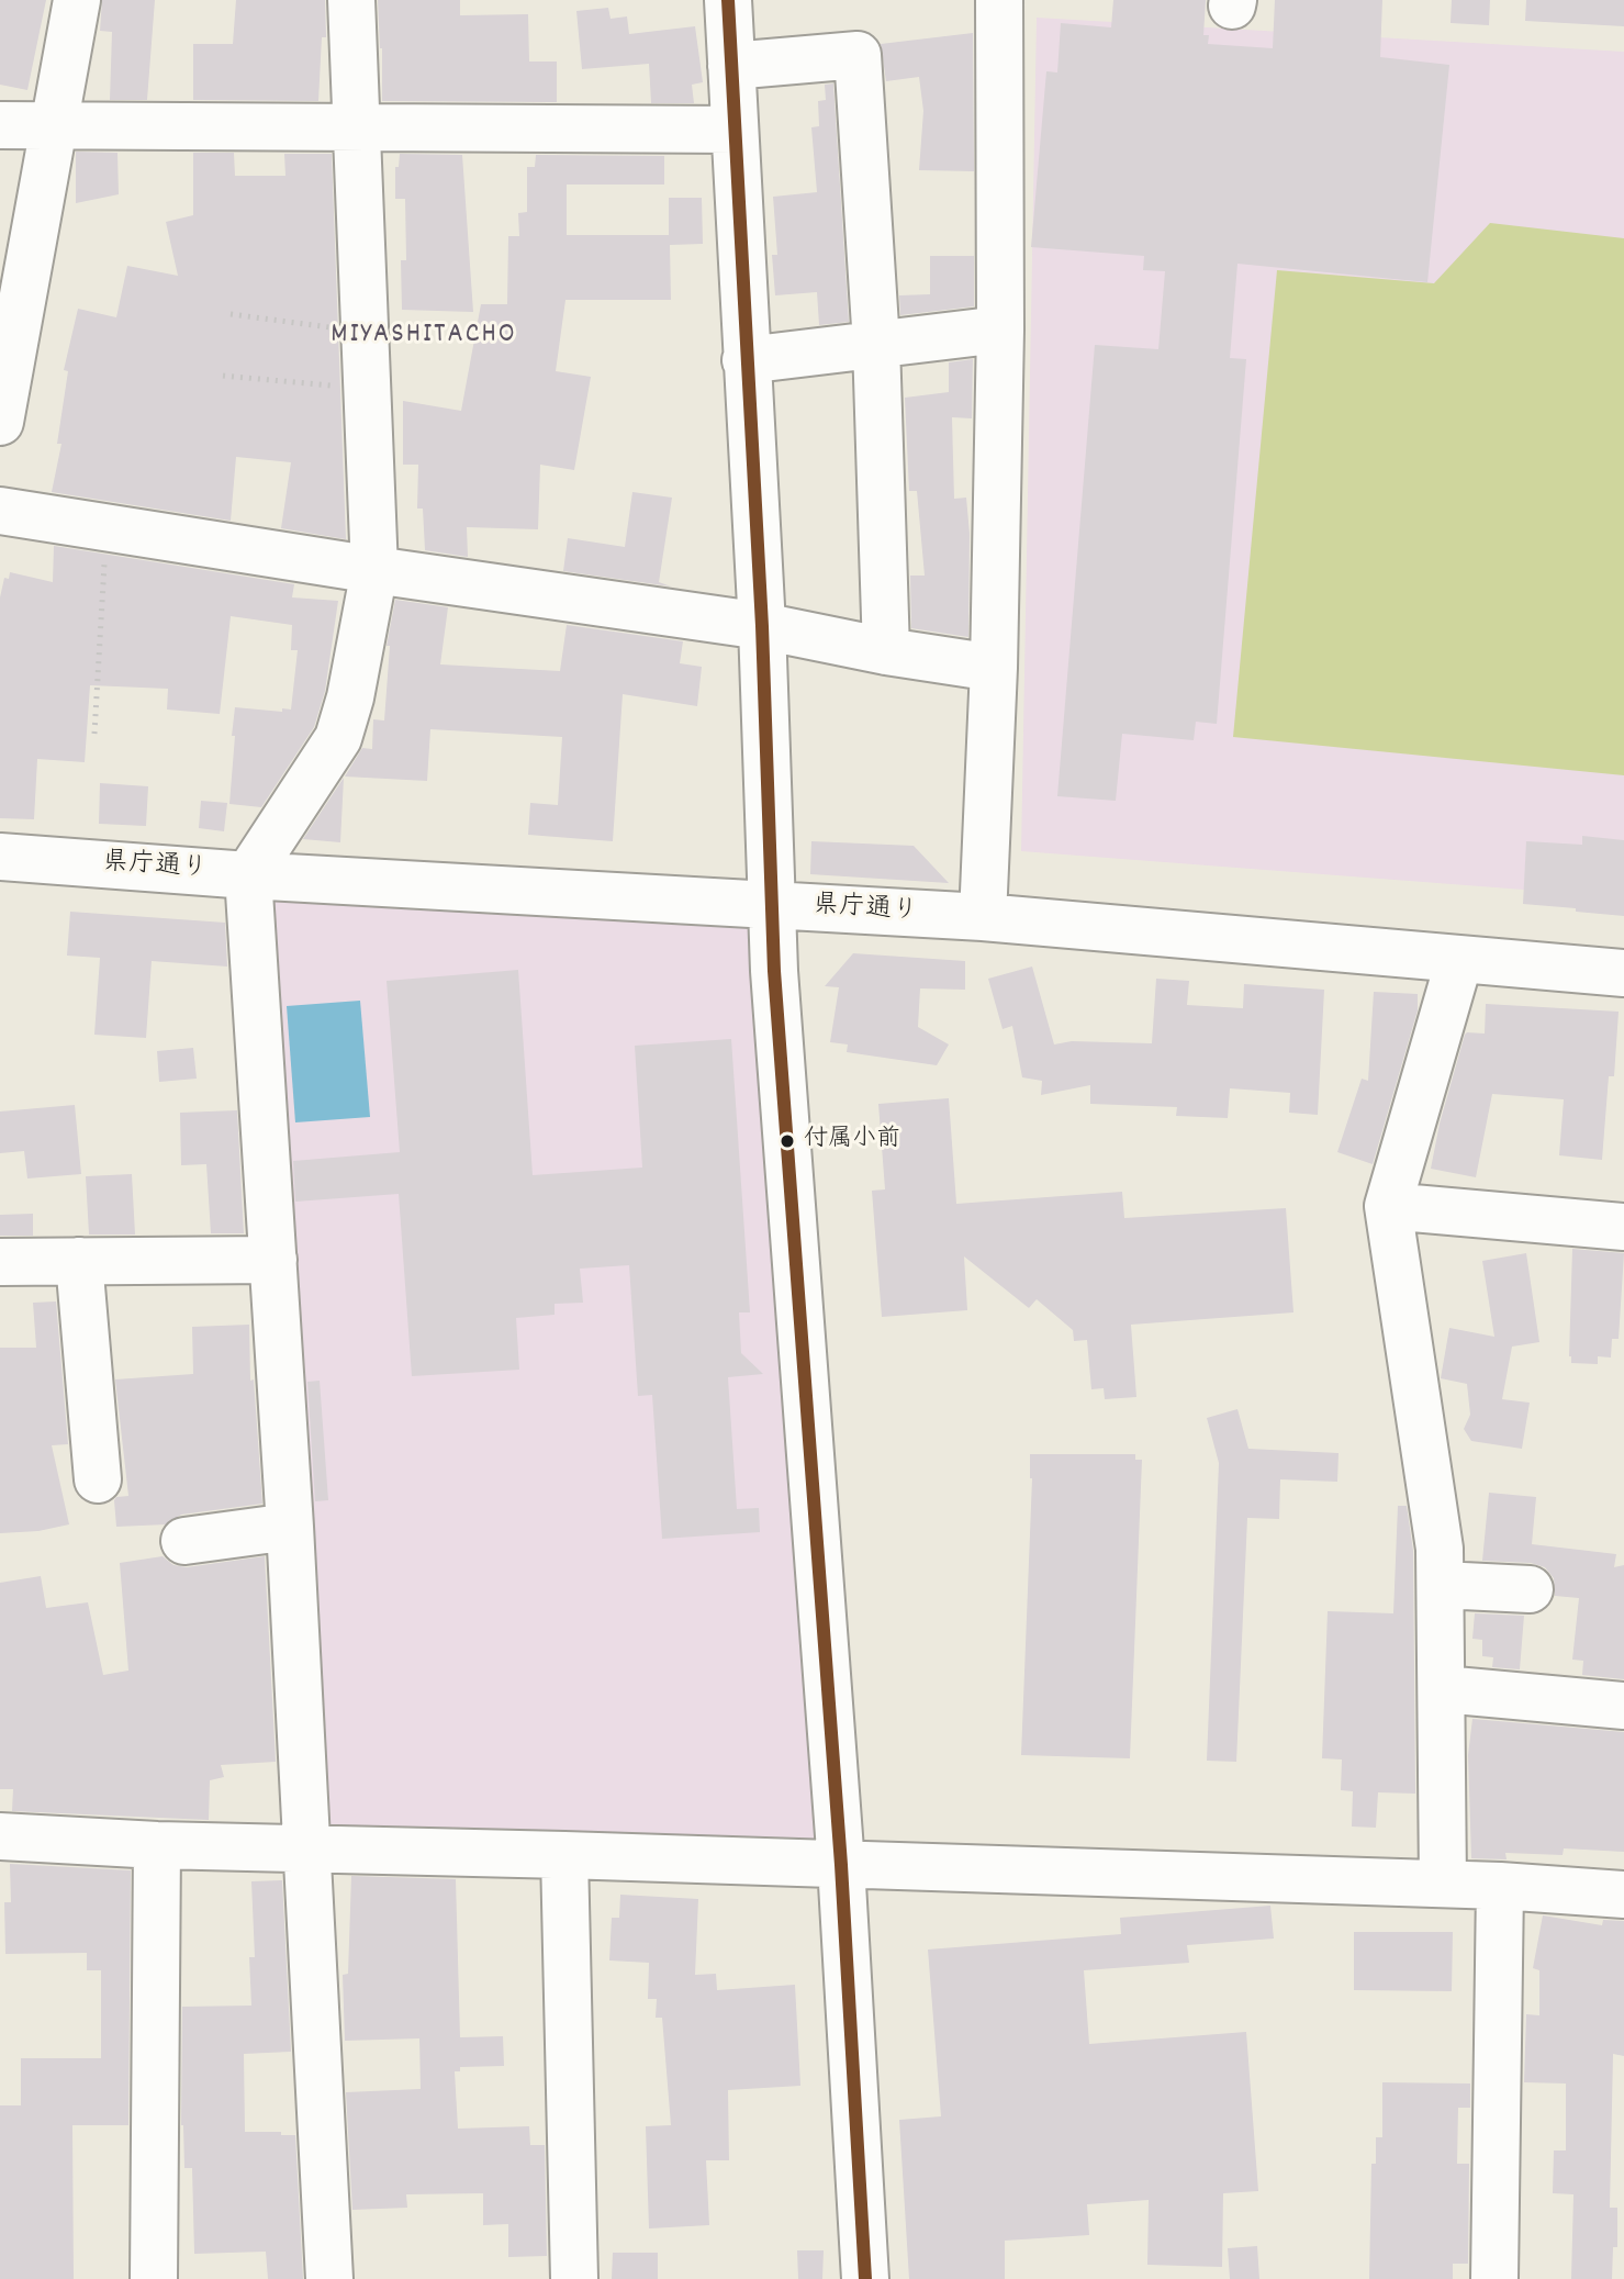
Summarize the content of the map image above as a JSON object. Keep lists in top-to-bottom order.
{
  "streets": {
    "street": ["県庁通り"]
  },
  "districts": ["MIYASHITACHO"],
  "places": ["付属小前"]
}
